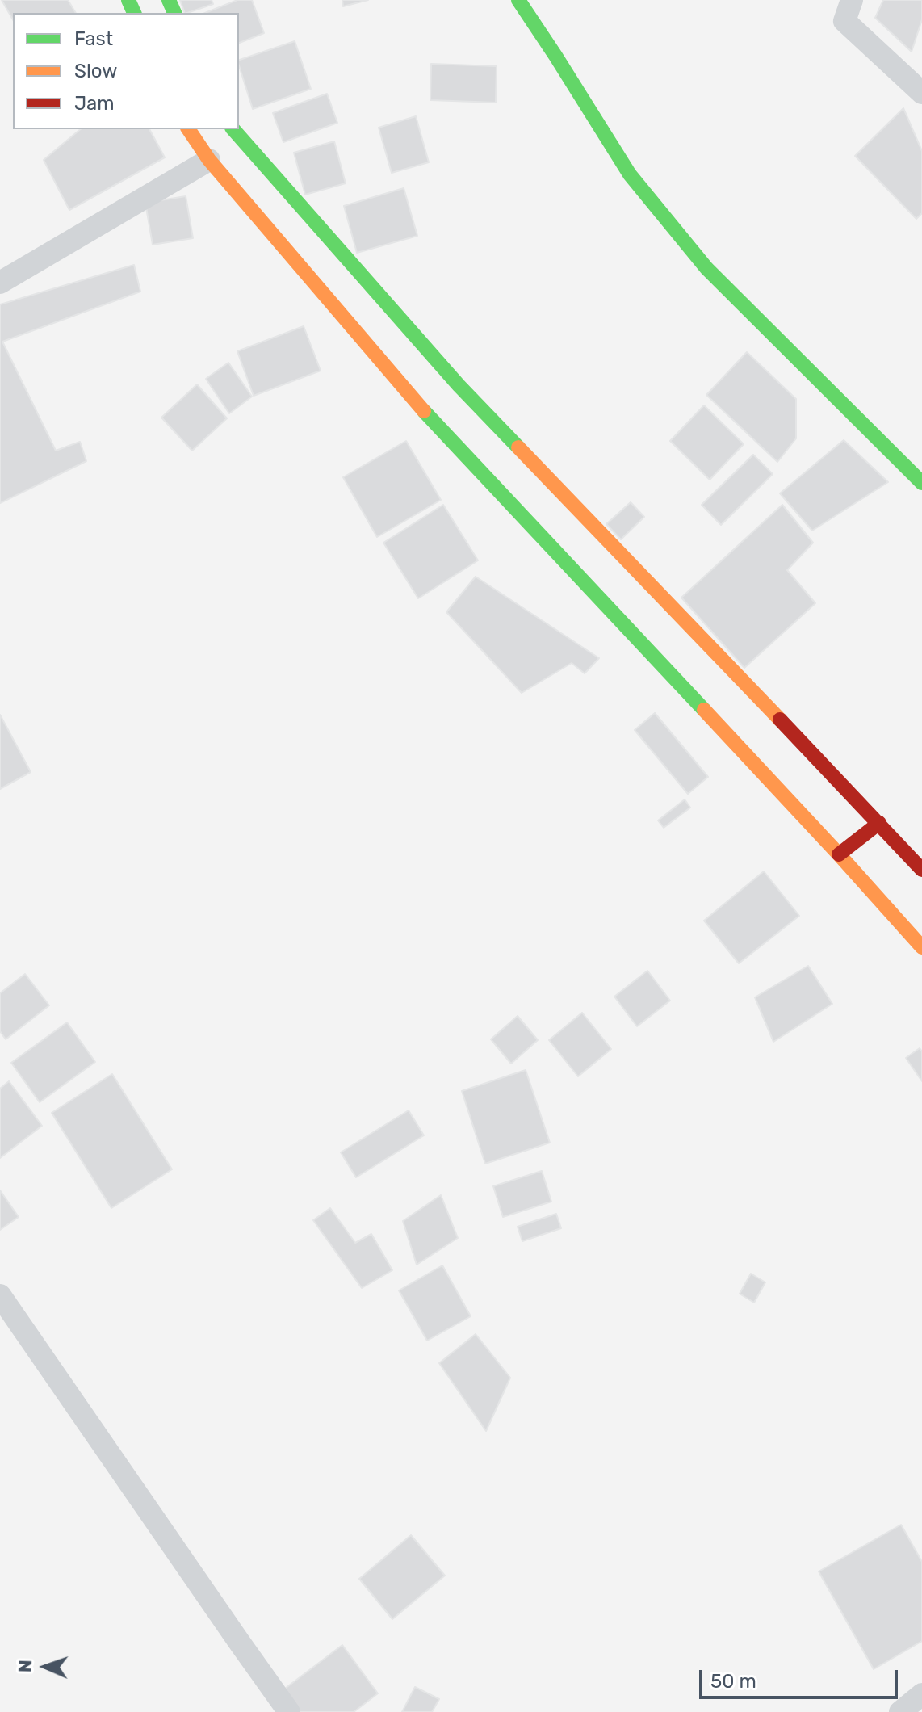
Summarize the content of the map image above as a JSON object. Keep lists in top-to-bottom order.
{
  "legend": ["Fast", "Slow", "Jam"],
  "scale_bar": "50 m",
  "north": "left"
}
